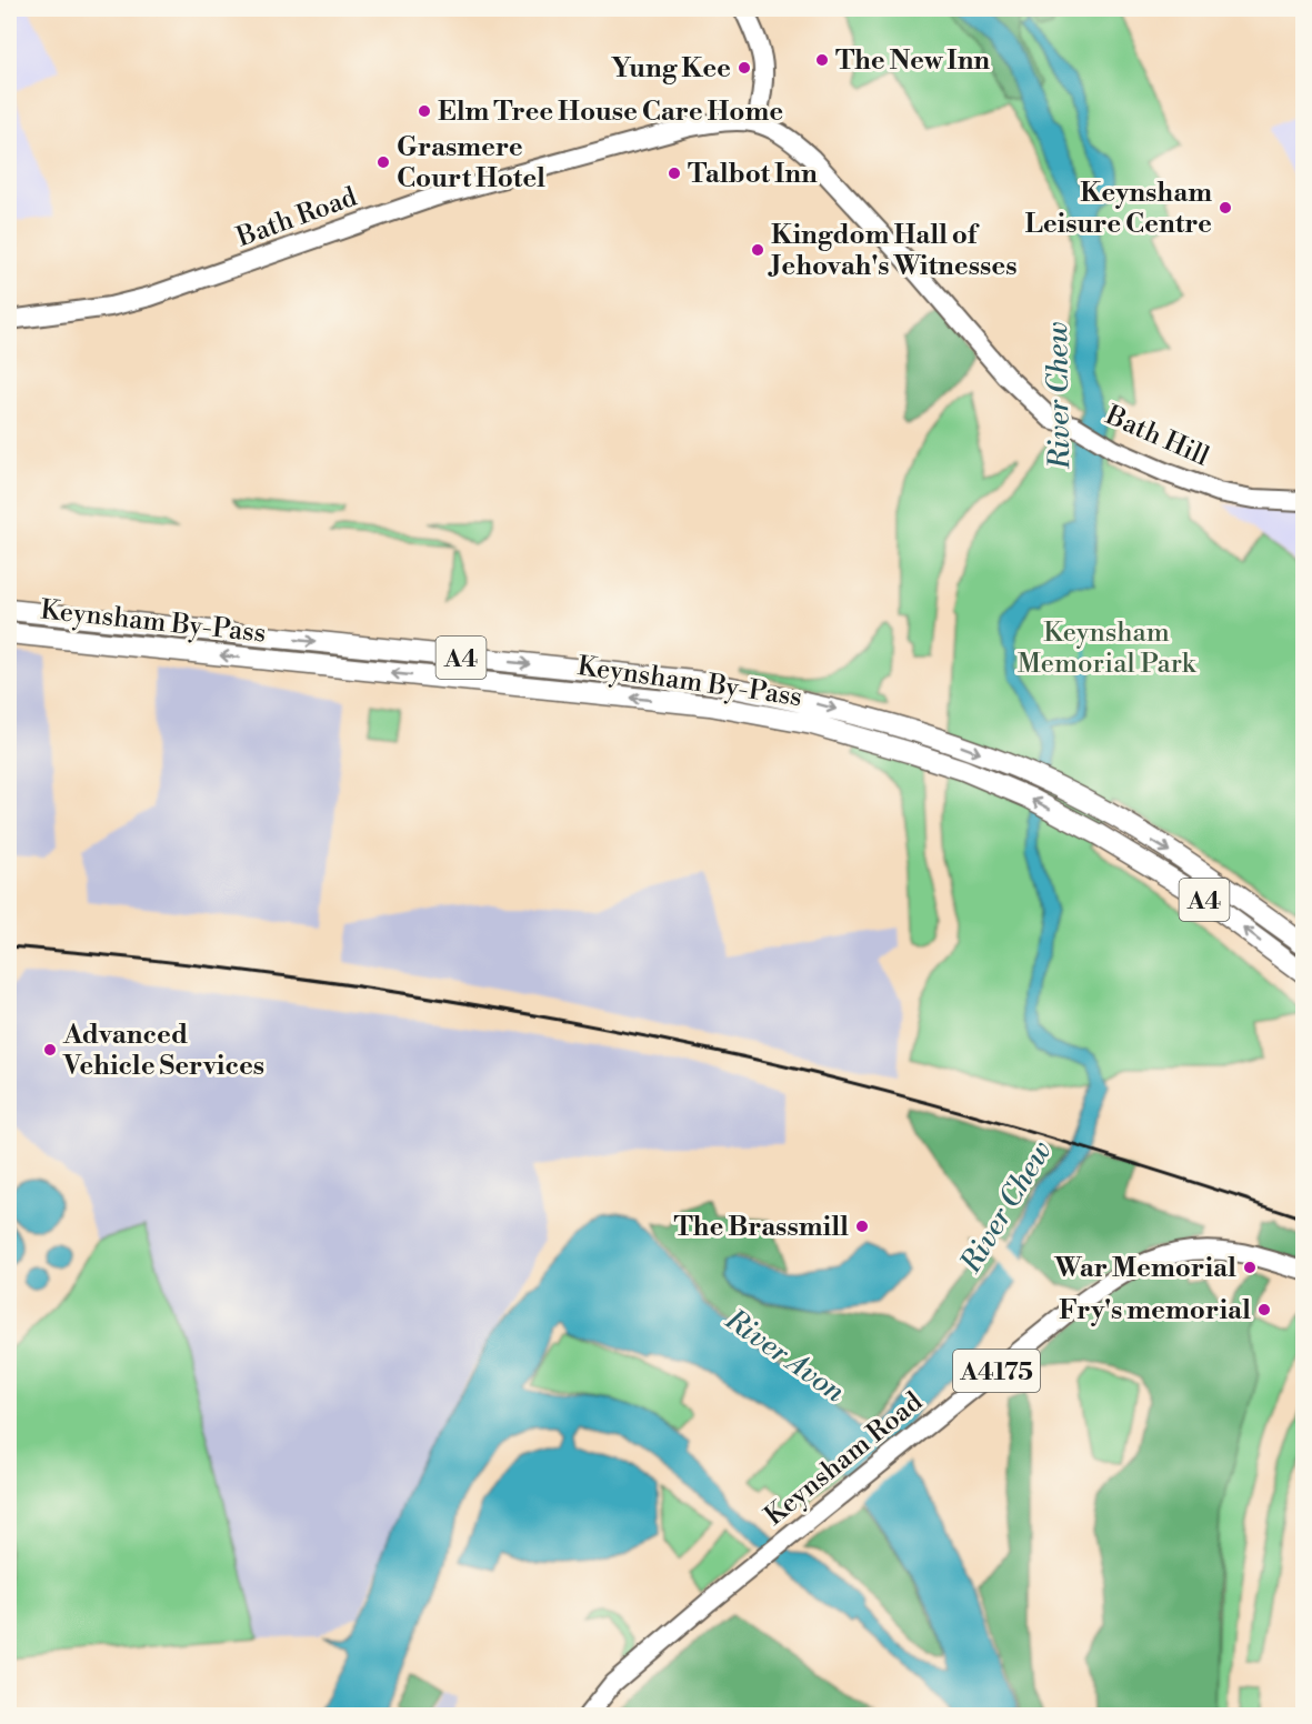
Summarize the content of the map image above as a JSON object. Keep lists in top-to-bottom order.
{
  "streets": {
    "highway": ["Keynsham By-Pass", "A4"],
    "main road": [
      "Bath Road",
      "Bath Hill",
      "A4175",
      "Keynsham Road"
    ]
  },
  "crossings": [
    ["Bath Road", "Bath Hill"]
  ],
  "water": ["River Chew", "River Avon"],
  "parks": ["Keynsham Memorial Park"],
  "places": [
    "The New Inn",
    "Yung Kee",
    "Elm Tree House Care Home",
    "Grasmere Court Hotel",
    "Talbot Inn",
    "Keynsham Leisure Centre",
    "Kingdom Hall of Jehovah's Witnesses",
    "Advanced Vehicle Services",
    "The Brassmill",
    "War Memorial",
    "Fry's memorial"
  ]
}
